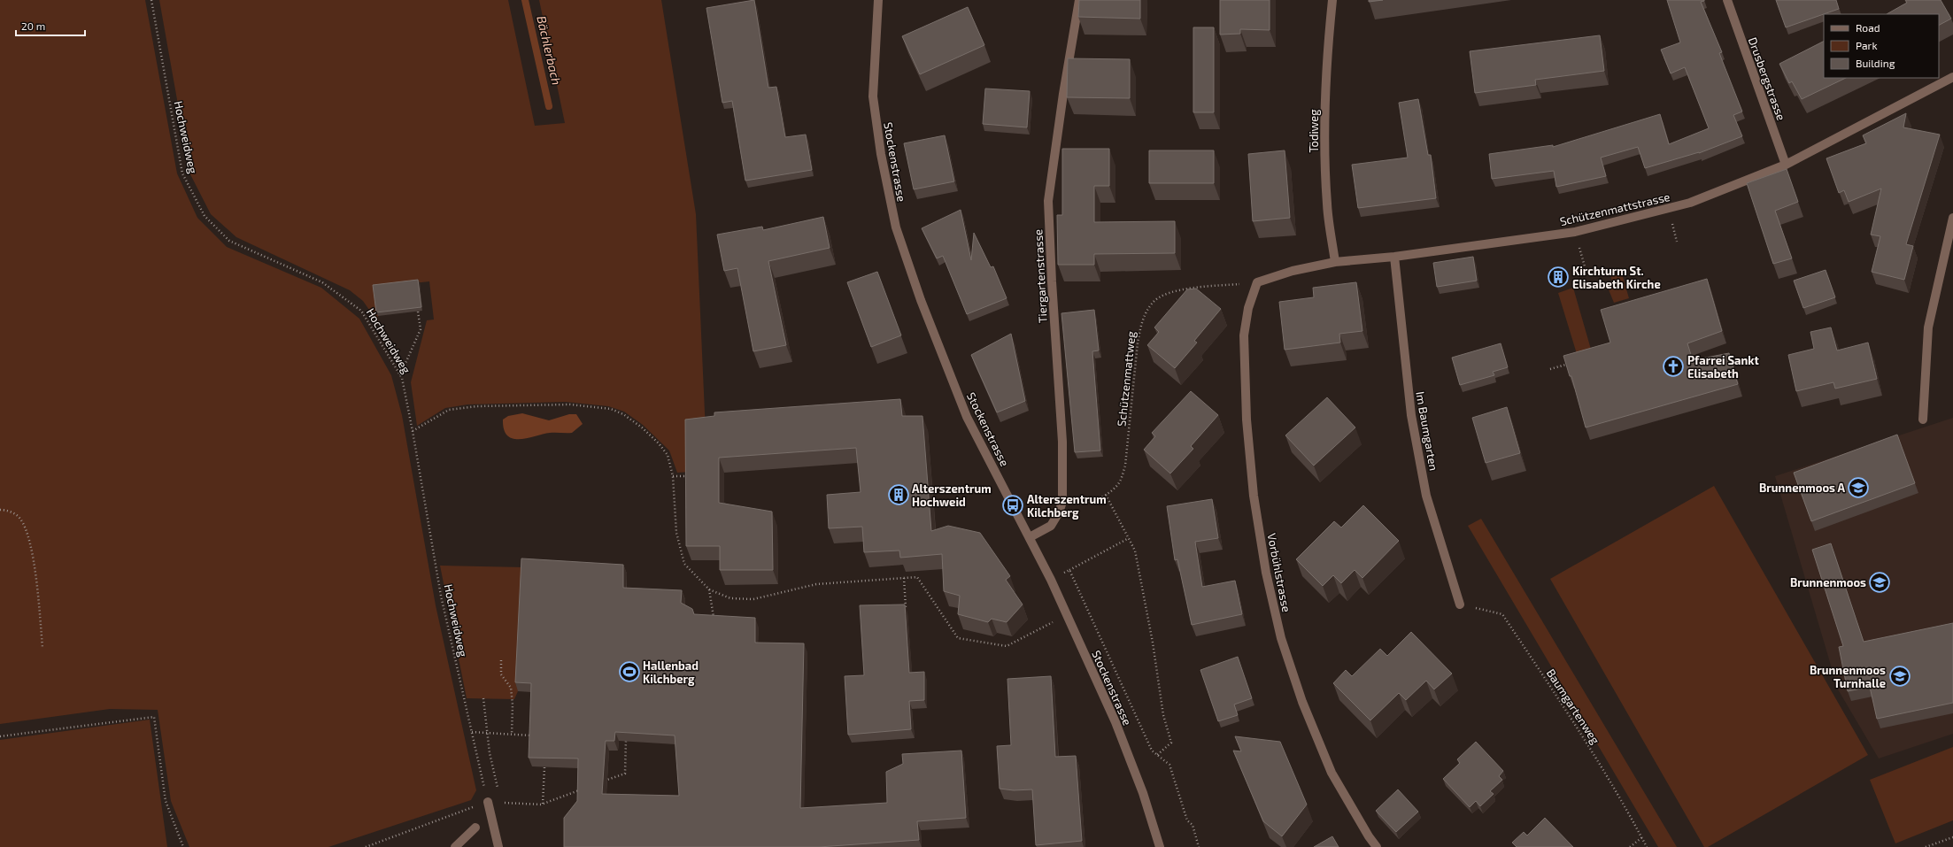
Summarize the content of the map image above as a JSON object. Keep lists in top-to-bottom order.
{
  "streets": {
    "street": [
      "Drusbergstrasse",
      "Tödiweg",
      "Stockenstrasse",
      "Schützenmattstrasse",
      "Tiergartenstrasse",
      "Im Baumgarten",
      "Vorbühlstrasse"
    ],
    "path": ["Hochweidweg", "Schützenmattweg", "Baumgartenweg"]
  },
  "crossings": [
    ["Drusbergstrasse", "Schützenmattstrasse"],
    ["Tödiweg", "Schützenmattstrasse"],
    ["Stockenstrasse", "Tiergartenstrasse"],
    ["Schützenmattstrasse", "Schützenmattweg"],
    ["Schützenmattstrasse", "Im Baumgarten"],
    ["Schützenmattstrasse", "Vorbühlstrasse"],
    ["Tiergartenstrasse", "Schützenmattweg"],
    ["Schützenmattweg", "Vorbühlstrasse"],
    ["Im Baumgarten", "Baumgartenweg"]
  ],
  "water": ["Bächlerbach"],
  "places": {
    "building": ["Kirchturm St. Elisabeth Kirche", "Alterszentrum Hochweid"],
    "church": ["Pfarrei Sankt Elisabeth"],
    "school or university": ["Brunnenmoos A", "Brunnenmoos", "Brunnenmoos Turnhalle"],
    "bus stop": ["Alterszentrum Kilchberg"],
    "sports": ["Hallenbad Kilchberg"]
  },
  "legend": ["Road", "Park", "Building"],
  "scale_bar": "20 m"
}
